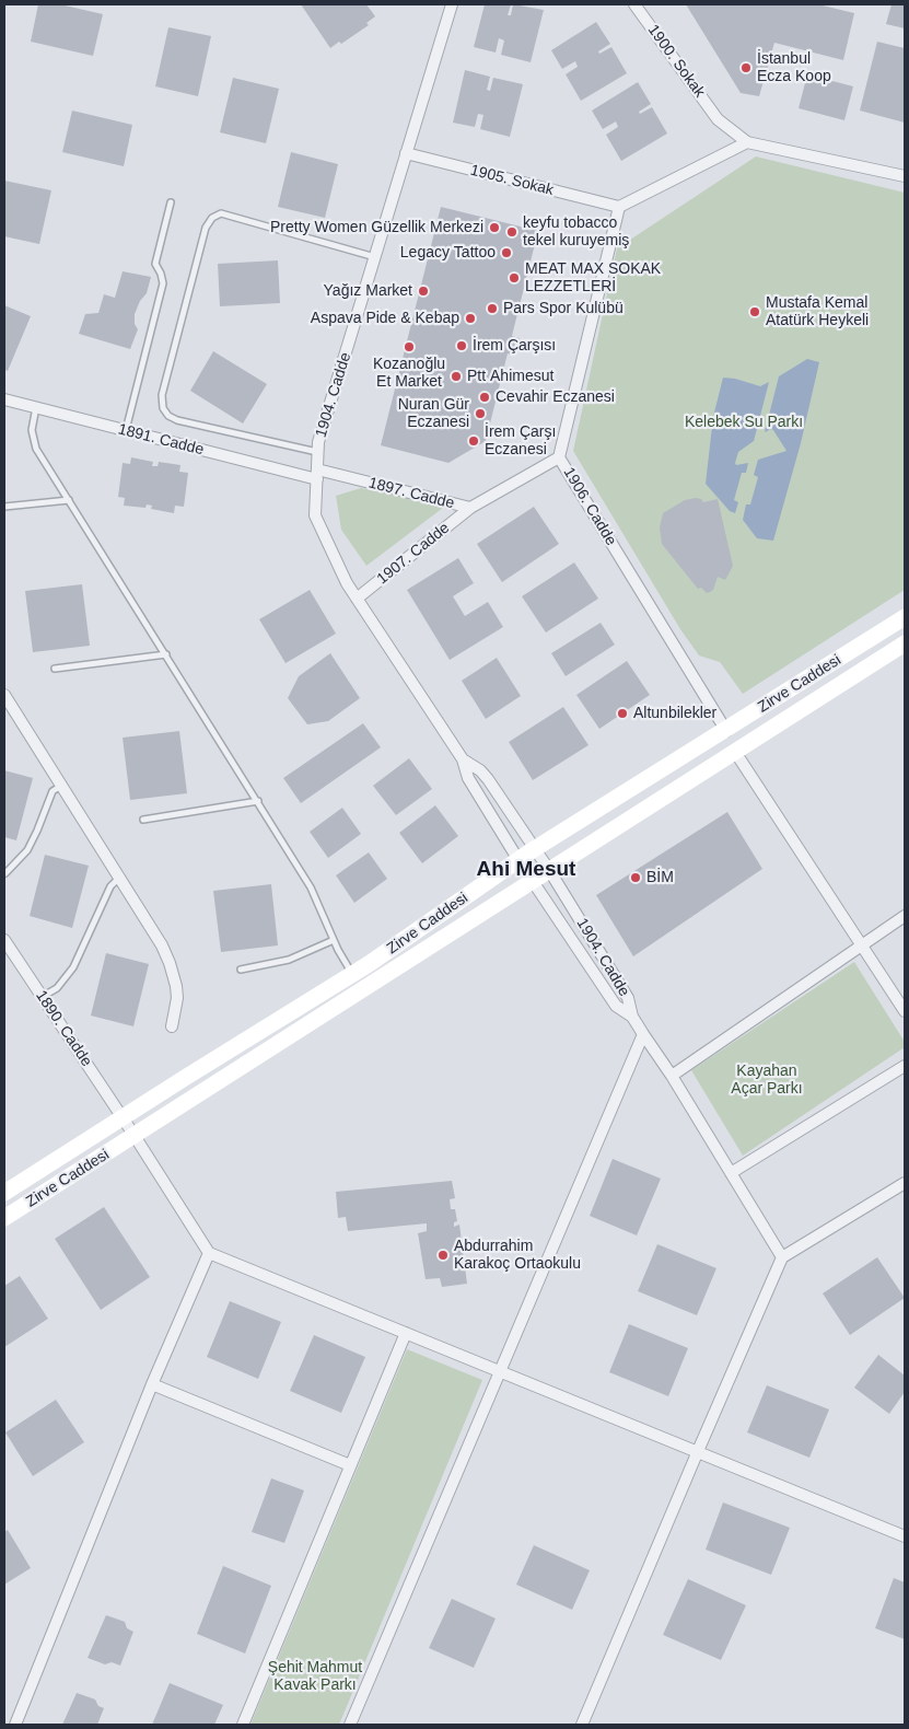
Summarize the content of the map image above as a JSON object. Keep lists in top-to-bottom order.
{
  "streets": {
    "main road": ["Zirve Caddesi"],
    "street": [
      "1900. Sokak",
      "1905. Sokak",
      "1904. Cadde",
      "1891. Cadde",
      "1897. Cadde",
      "1906. Cadde",
      "1907. Cadde",
      "1890. Cadde"
    ]
  },
  "crossings": [
    ["1905. Sokak", "1904. Cadde"],
    ["1905. Sokak", "1906. Cadde"],
    ["1904. Cadde", "1891. Cadde"],
    ["1904. Cadde", "1897. Cadde"],
    ["1904. Cadde", "1907. Cadde"],
    ["1904. Cadde", "Zirve Caddesi"],
    ["1891. Cadde", "1897. Cadde"],
    ["1897. Cadde", "1906. Cadde"],
    ["1897. Cadde", "1907. Cadde"],
    ["1906. Cadde", "Zirve Caddesi"],
    ["Zirve Caddesi", "1890. Cadde"]
  ],
  "districts": ["Ahi Mesut"],
  "parks": ["Kelebek Su Parkı", "Kayahan Açar Parkı", "Şehit Mahmut Kavak Parkı"],
  "places": [
    "İstanbul Ecza Koop",
    "Pretty Women Güzellik Merkezi",
    "keyfu tobacco tekel kuruyemiş",
    "Legacy Tattoo",
    "MEAT MAX SOKAK LEZZETLERİ",
    "Yağız Market",
    "Pars Spor Kulübü",
    "Mustafa Kemal Atatürk Heykeli",
    "Aspava Pide & Kebap",
    "İrem Çarşısı",
    "Kozanoğlu Et Market",
    "Ptt Ahimesut",
    "Cevahir Eczanesi",
    "Nuran Gür Eczanesi",
    "İrem Çarşı Eczanesi",
    "Altunbilekler",
    "BİM",
    "Abdurrahim Karakoç Ortaokulu"
  ]
}
